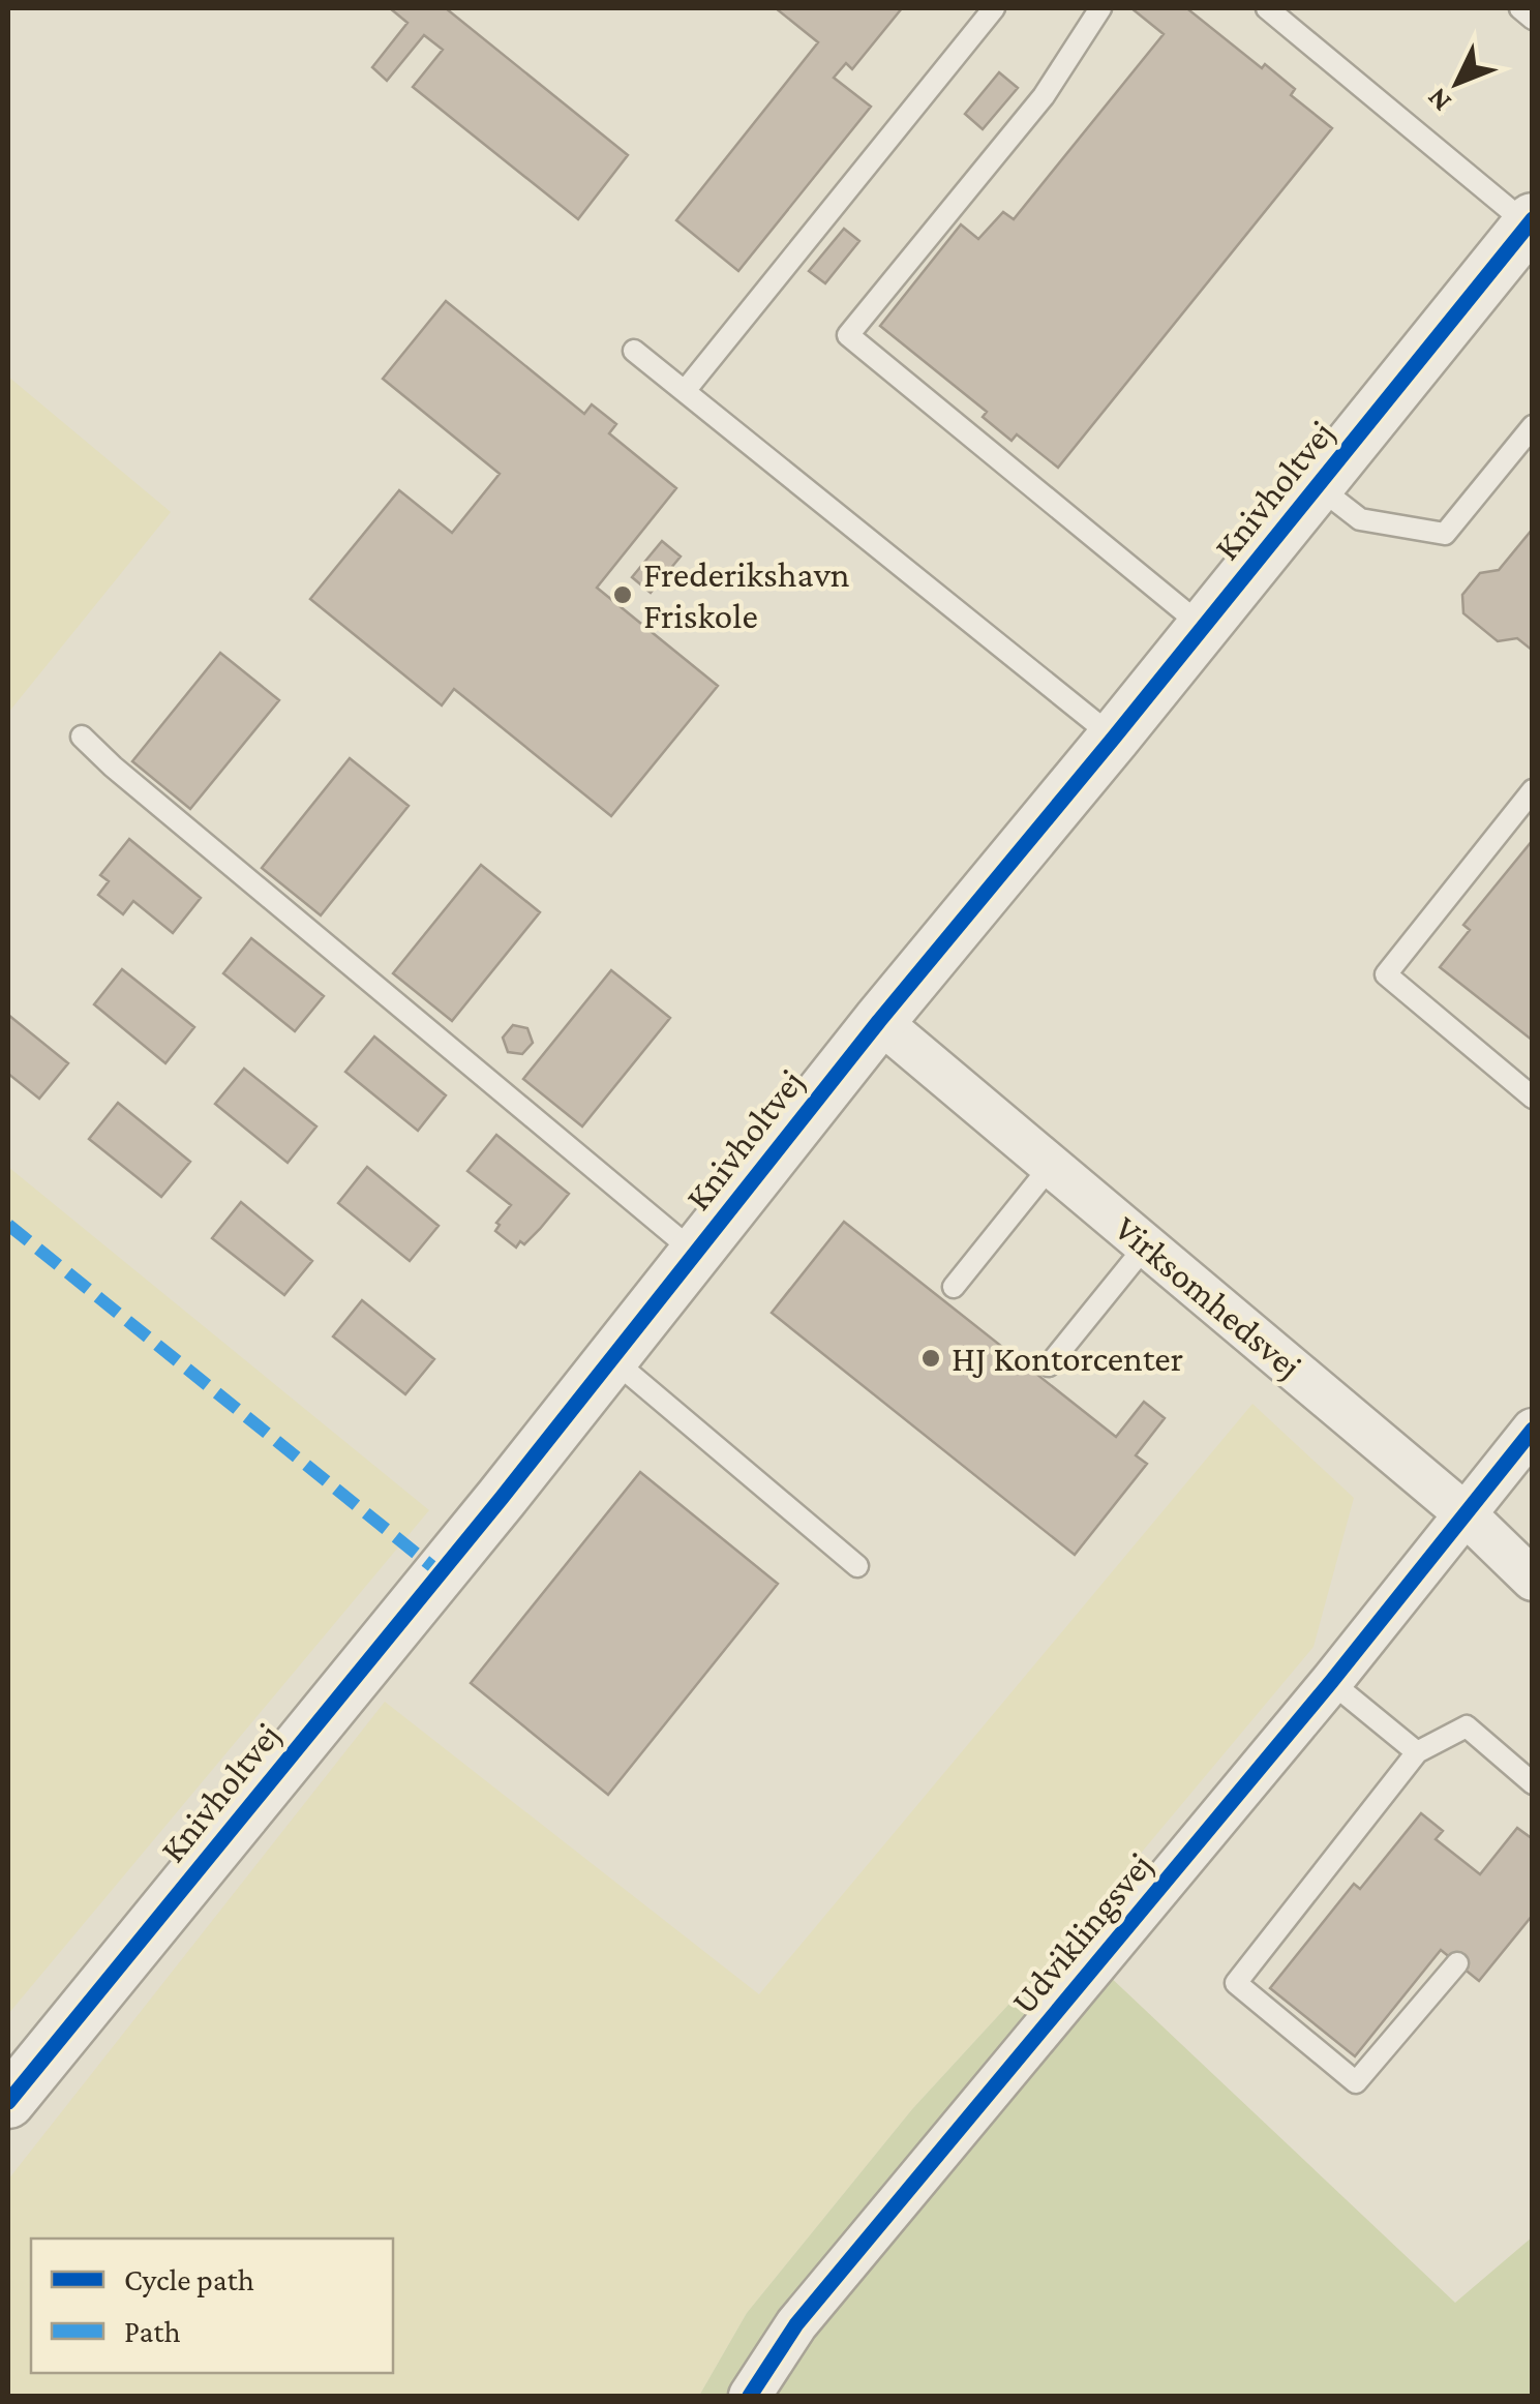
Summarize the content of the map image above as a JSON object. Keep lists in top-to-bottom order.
{
  "streets": {
    "street": ["Knivholtvej", "Virksomhedsvej", "Udviklingsvej"]
  },
  "crossings": [
    ["Knivholtvej", "Virksomhedsvej"],
    ["Virksomhedsvej", "Udviklingsvej"]
  ],
  "places": ["Frederikshavn Friskole", "HJ Kontorcenter"],
  "legend": ["Cycle path", "Path"],
  "north": "bottom left"
}
